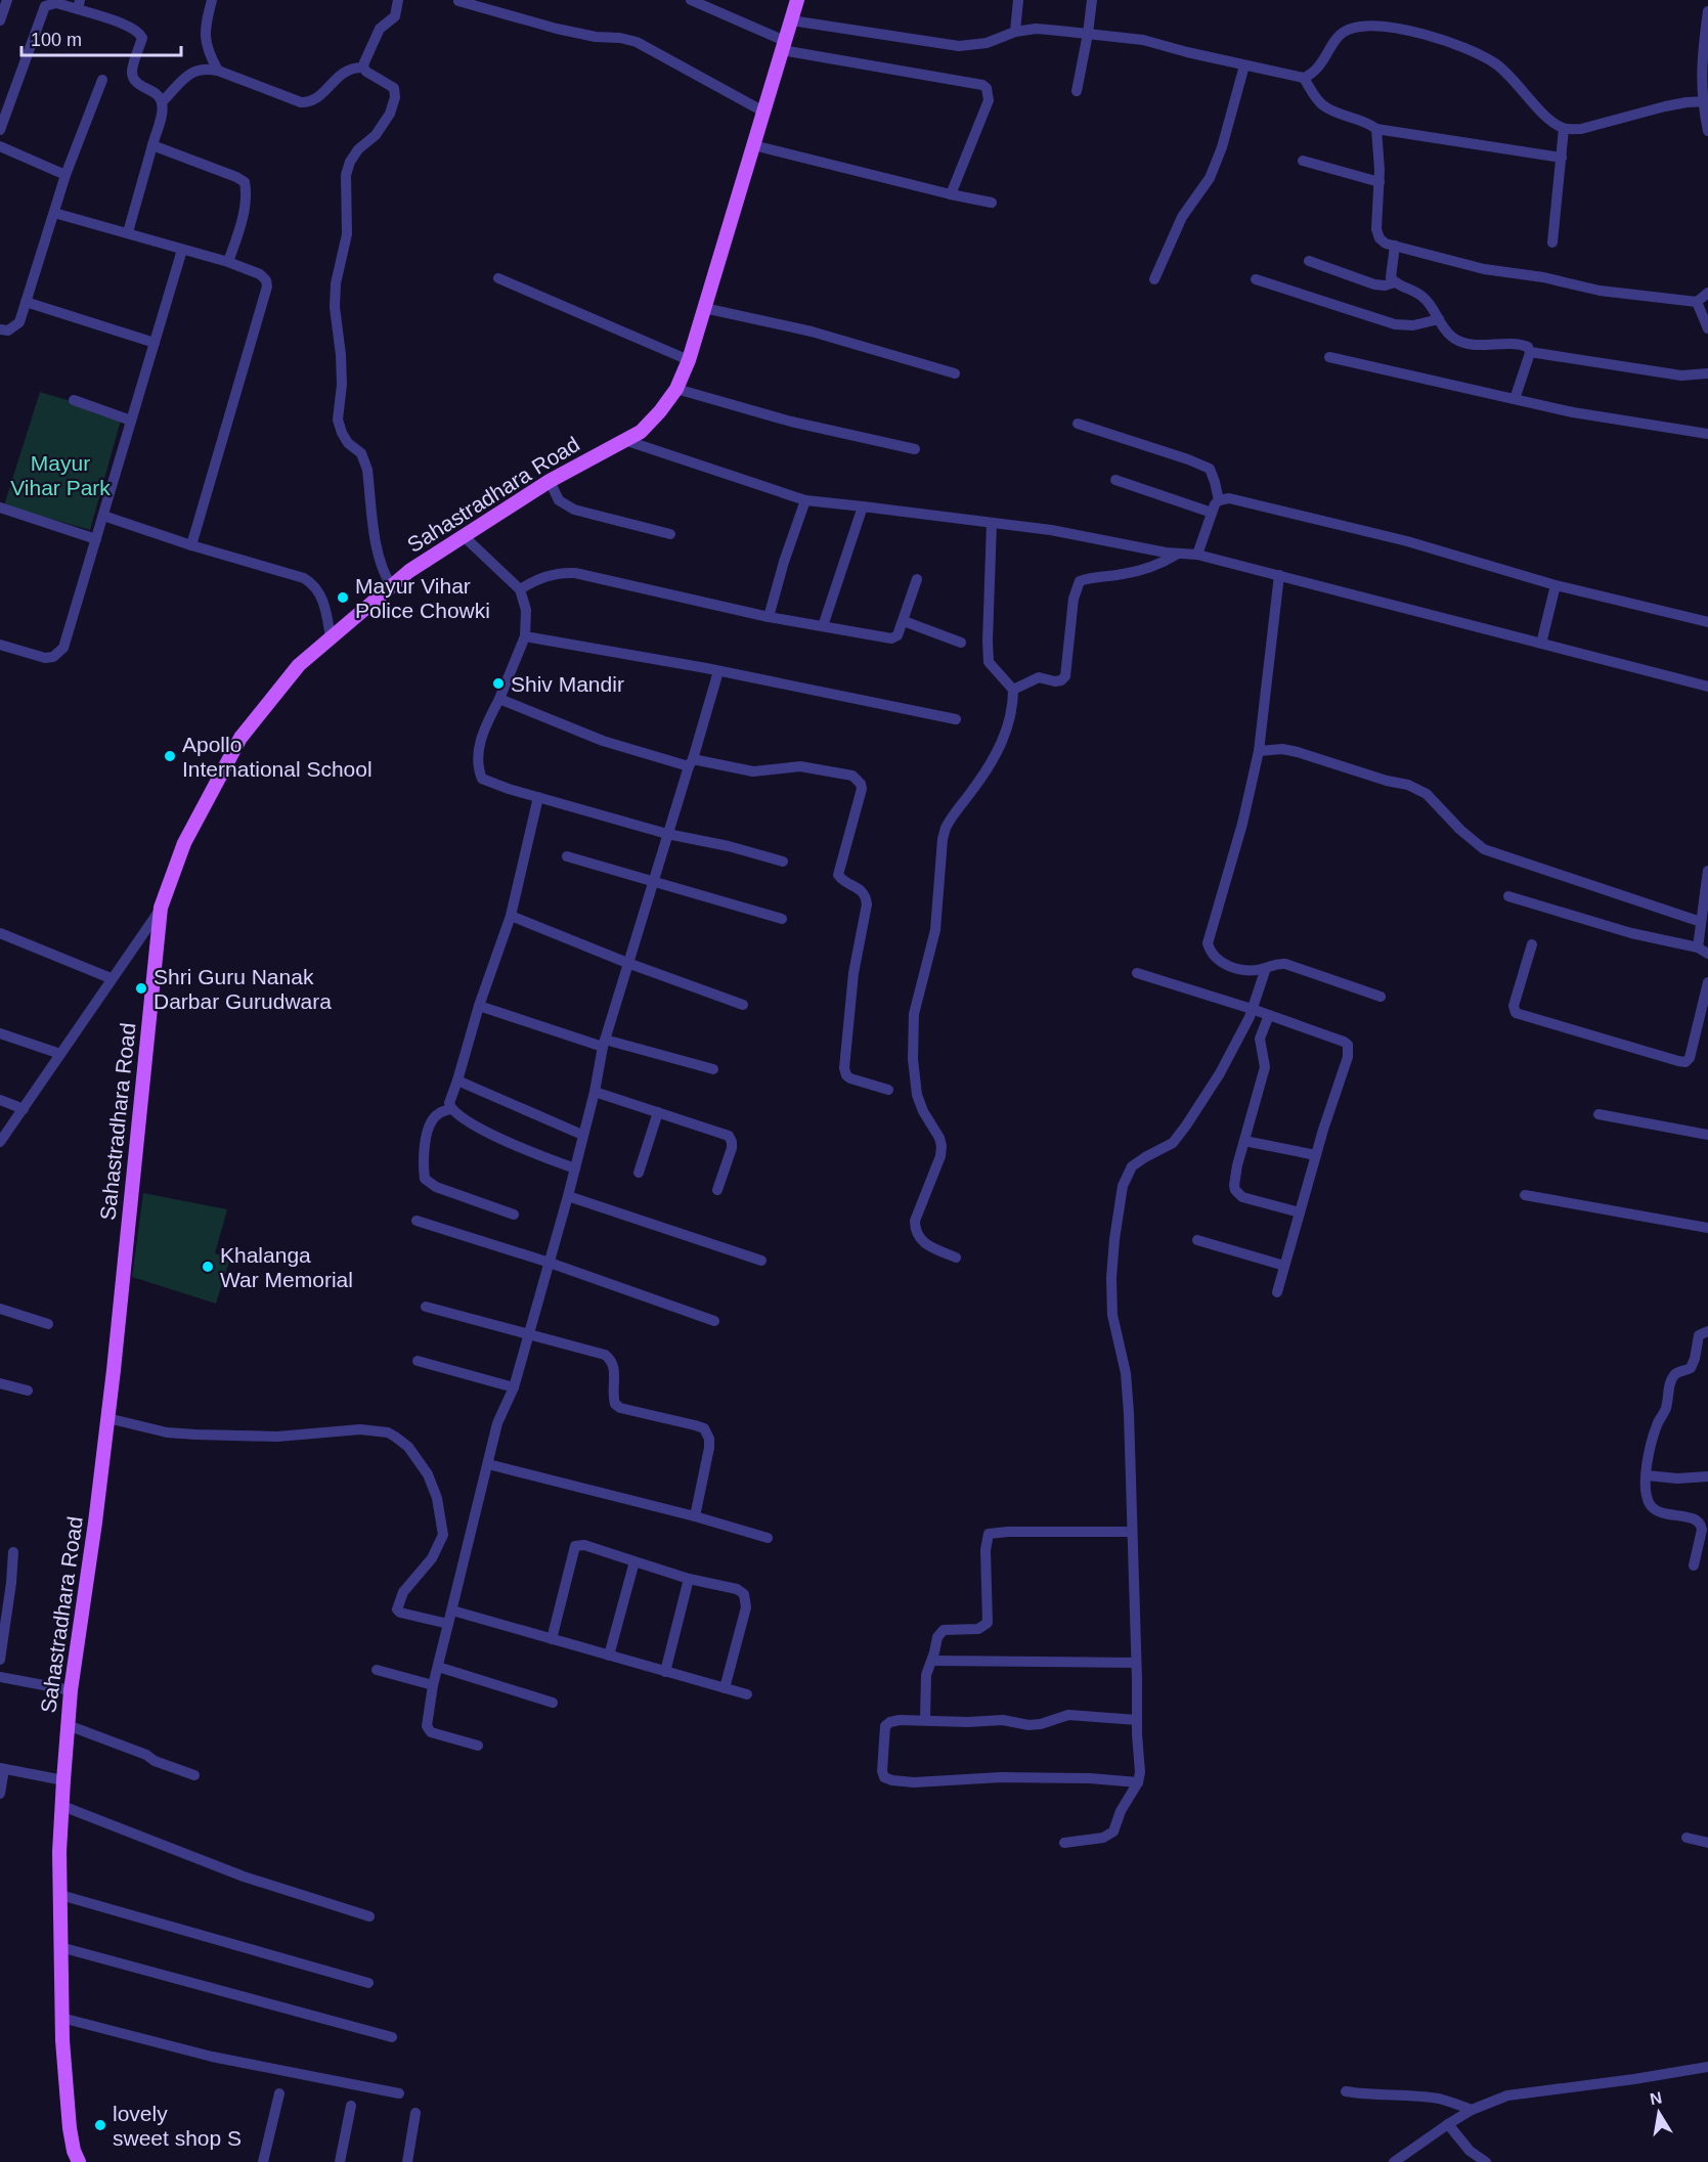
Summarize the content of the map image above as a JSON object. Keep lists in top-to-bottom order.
{
  "streets": {
    "main road": ["Sahastradhara Road"]
  },
  "parks": ["Mayur Vihar Park"],
  "places": [
    "Mayur Vihar Police Chowki",
    "Shiv Mandir",
    "Apollo International School",
    "Shri Guru Nanak Darbar Gurudwara",
    "Khalanga War Memorial",
    "lovely sweet shop S"
  ],
  "scale_bar": "100 m",
  "north": "top"
}
